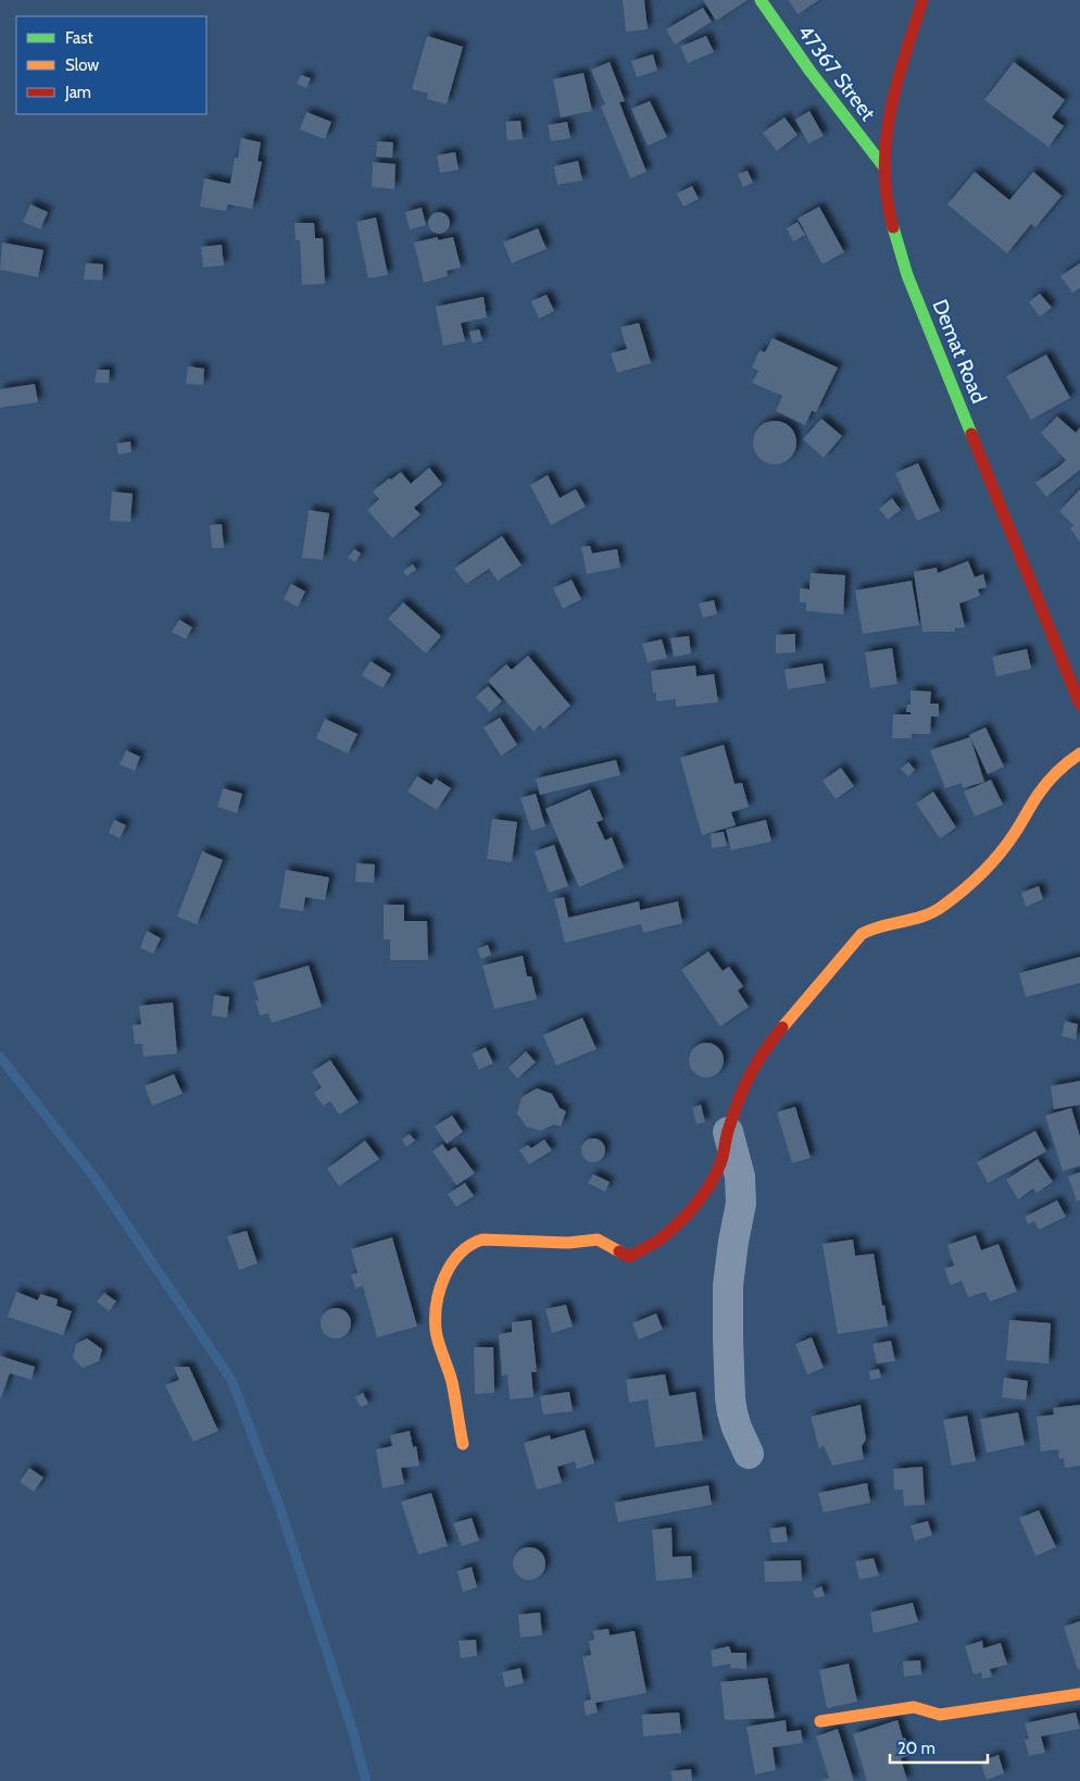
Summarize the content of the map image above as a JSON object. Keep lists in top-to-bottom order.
{
  "streets": {
    "street": ["47367 Street", "Demat Road"]
  },
  "crossings": [
    ["47367 Street", "Demat Road"]
  ],
  "legend": ["Fast", "Slow", "Jam"],
  "scale_bar": "20 m"
}
